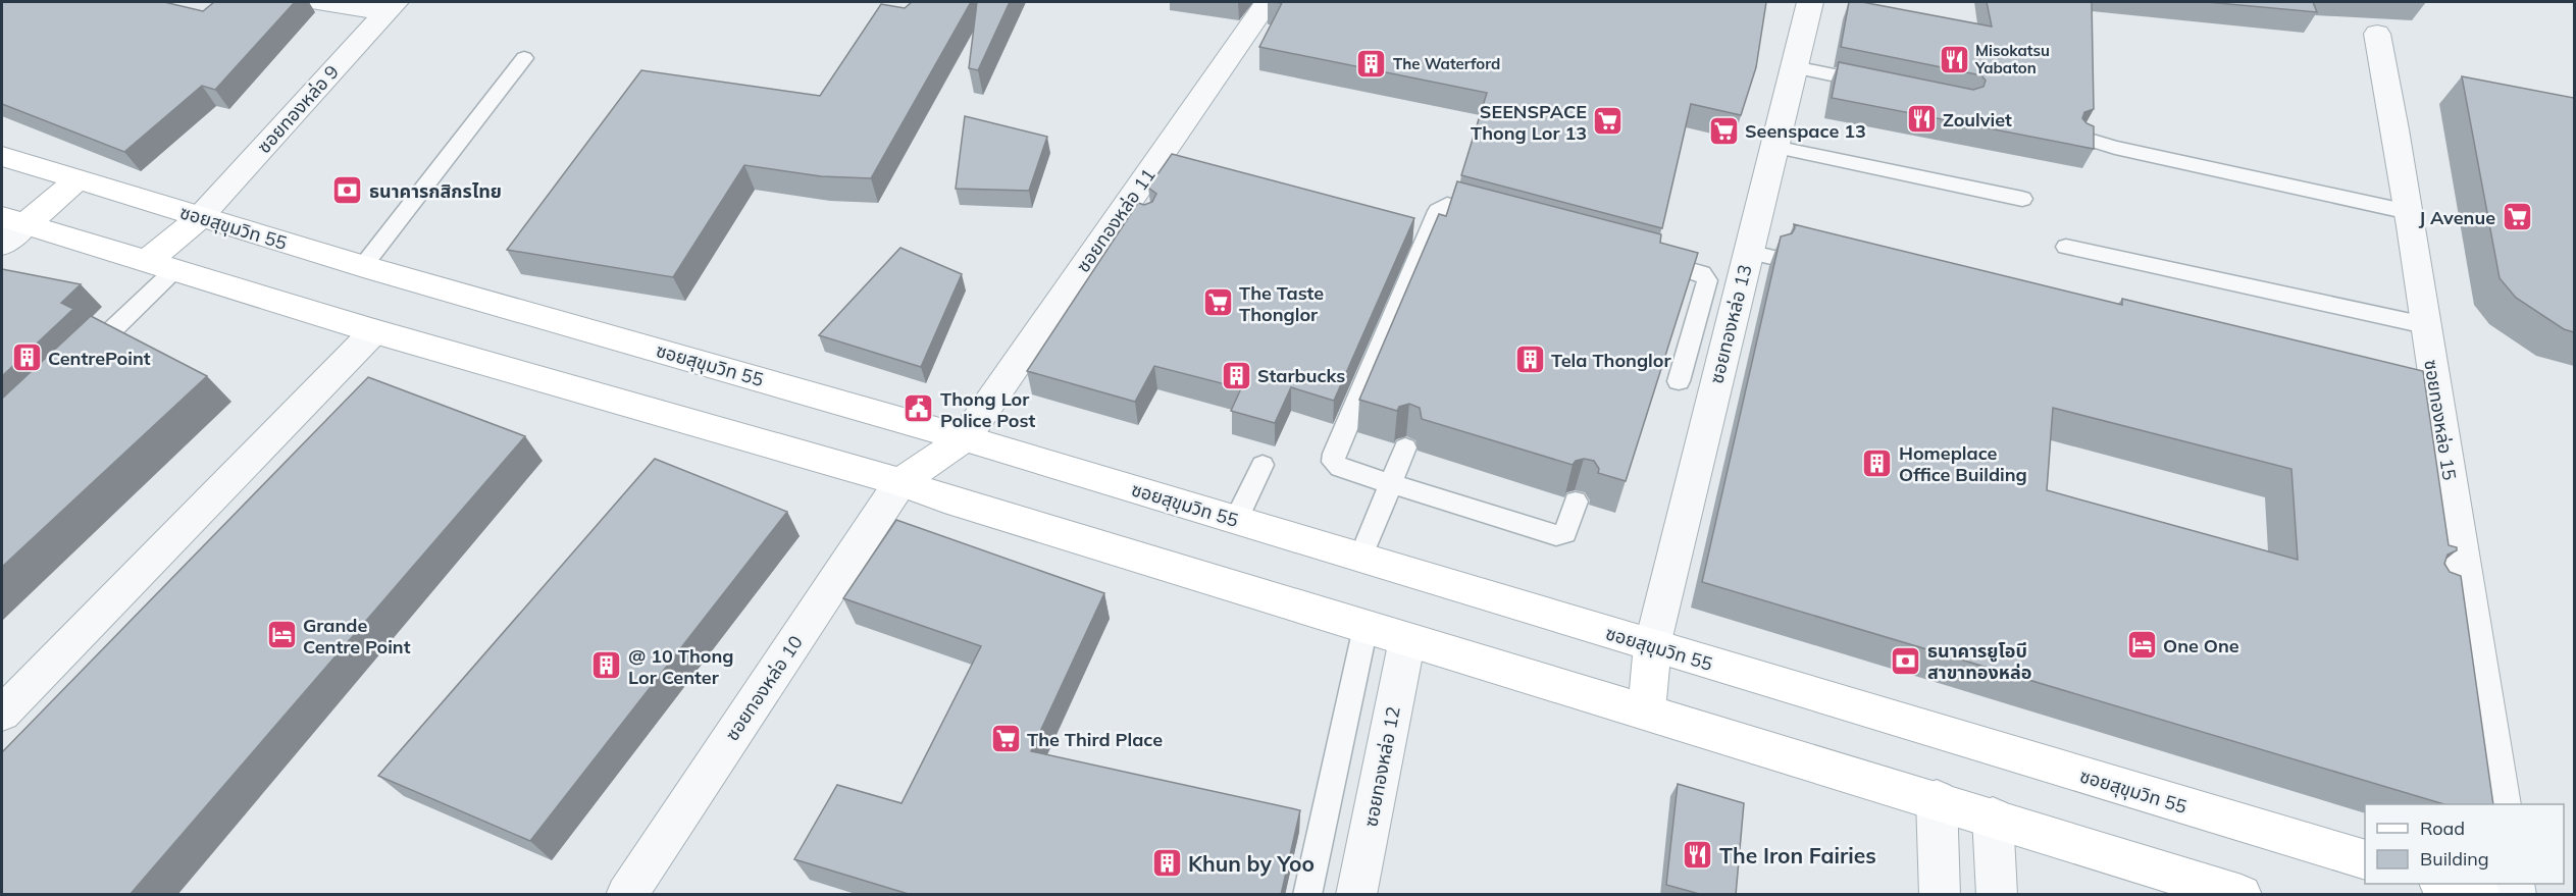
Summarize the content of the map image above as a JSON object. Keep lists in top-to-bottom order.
{
  "streets": {
    "main road": ["ซอยสุขุมวิท 55"],
    "street": [
      "ซอยทองหล่อ 9",
      "ซอยทองหล่อ 11",
      "ซอยทองหล่อ 13",
      "ซอยทองหล่อ 15",
      "ซอยทองหล่อ 10",
      "ซอยทองหล่อ 12"
    ]
  },
  "crossings": [
    ["ซอยทองหล่อ 9", "ซอยสุขุมวิท 55"],
    ["ซอยทองหล่อ 11", "ซอยสุขุมวิท 55"],
    ["ซอยสุขุมวิท 55", "ซอยทองหล่อ 13"]
  ],
  "places": {
    "restaurant": ["Misokatsu Yabaton", "Zoulviet", "The Iron Fairies"],
    "building": [
      "The Waterford",
      "CentrePoint",
      "Tela Thonglor",
      "Starbucks",
      "Homeplace Office Building",
      "@ 10 Thong Lor Center",
      "Khun by Yoo"
    ],
    "supermarket": [
      "SEENSPACE Thong Lor 13",
      "Seenspace 13",
      "J Avenue",
      "The Taste Thonglor",
      "The Third Place"
    ],
    "bank": ["ธนาคารกสิกรไทย", "ธนาคารยูโอบี สาขาทองหล่อ"],
    "public building": ["Thong Lor Police Post"],
    "hotel": ["Grande Centre Point", "One One"]
  },
  "legend": ["Road", "Building"]
}
